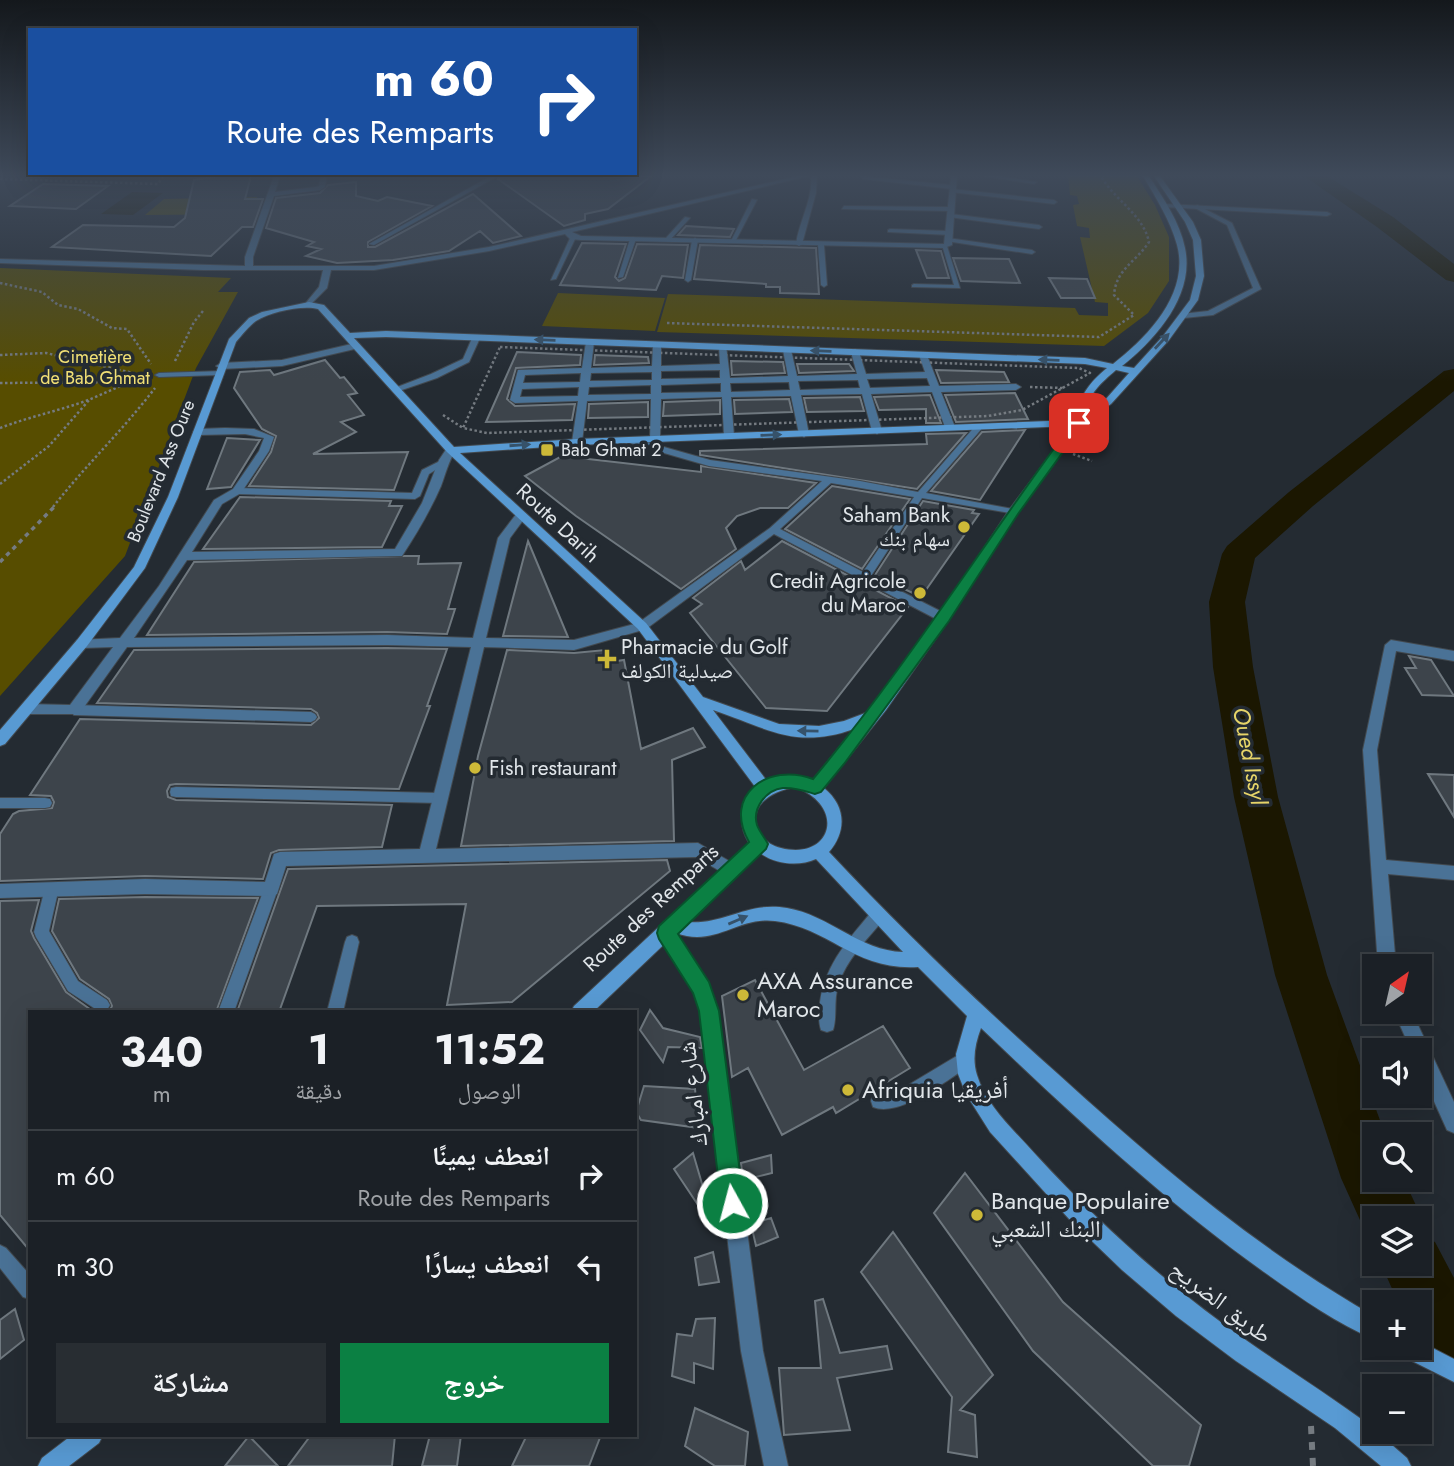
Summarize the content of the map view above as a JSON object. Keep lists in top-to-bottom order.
{
  "streets": {
    "street": [
      "Boulevard Ass Oure",
      "Route Darih",
      "Route des Remparts",
      "شارع امبارك",
      "طريق الضريح"
    ]
  },
  "crossings": [
    ["Boulevard Ass Oure", "Route Darih"],
    ["Route Darih", "Route des Remparts"],
    ["Route des Remparts", "شارع امبارك"]
  ],
  "water": ["Oued Issyl"],
  "parks": ["Cimetière de Bab Ghmat"],
  "places": {
    "transit": ["Bab Ghmat 2"],
    "other": [
      "Saham Bank سهام بنك",
      "Credit Agricole du Maroc",
      "Fish restaurant",
      "AXA Assurance Maroc",
      "Afriquia أفريقيا",
      "Banque Populaire البنك الشعبي"
    ],
    "health": ["Pharmacie du Golf صيدلية الكولف"]
  },
  "north": "top right",
  "page": {
    "turn": ["60 m", "Route des Remparts"],
    "map_buttons": ["+", "−"],
    "eta": [
      "11:52",
      "الوصول",
      "1",
      "دقيقة",
      "340",
      "m"
    ],
    "list": [
      {
        "name": "انعطف يمينًا",
        "note": "Route des Remparts",
        "value": "60 m"
      },
      {
        "name": "انعطف يسارًا",
        "value": "30 m"
      }
    ],
    "buttons": ["خروج", "مشاركة"]
  }
}
